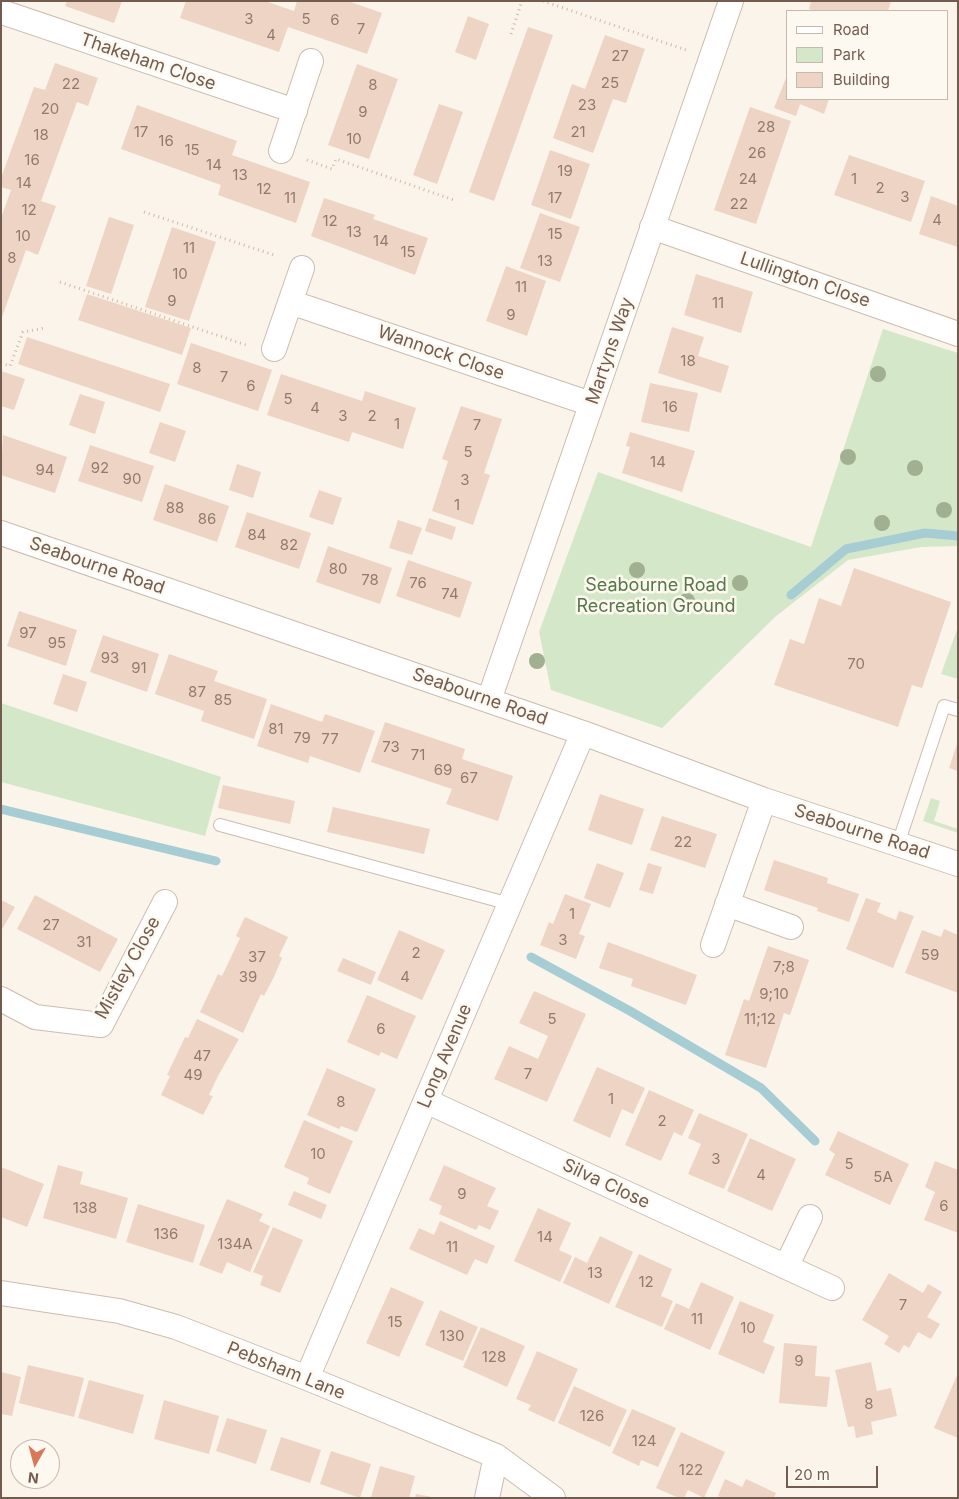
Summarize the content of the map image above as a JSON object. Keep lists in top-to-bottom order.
{
  "streets": {
    "street": [
      "Thakeham Close",
      "Lullington Close",
      "Martyns Way",
      "Wannock Close",
      "Seabourne Road",
      "Mistley Close",
      "Long Avenue",
      "Silva Close",
      "Pebsham Lane"
    ]
  },
  "crossings": [
    ["Lullington Close", "Martyns Way"],
    ["Martyns Way", "Wannock Close"],
    ["Martyns Way", "Seabourne Road"],
    ["Seabourne Road", "Long Avenue"],
    ["Long Avenue", "Silva Close"],
    ["Long Avenue", "Pebsham Lane"]
  ],
  "parks": ["Seabourne Road Recreation Ground"],
  "house_numbers": [
    "3",
    "5",
    "6",
    "7",
    "4",
    "27",
    "25",
    "22",
    "8",
    "23",
    "20",
    "9",
    "28",
    "17",
    "21",
    "18",
    "10",
    "16",
    "15",
    "26",
    "16",
    "14",
    "19",
    "13",
    "24",
    "1",
    "14",
    "2",
    "12",
    "3",
    "11",
    "17",
    "22",
    "12",
    "4",
    "12",
    "13",
    "15",
    "10",
    "14",
    "11",
    "15",
    "8",
    "13",
    "10",
    "11",
    "9",
    "11",
    "9",
    "18",
    "8",
    "7",
    "6",
    "5",
    "16",
    "4",
    "3",
    "2",
    "1",
    "7",
    "5",
    "14",
    "92",
    "94",
    "90",
    "3",
    "1",
    "88",
    "86",
    "84",
    "82",
    "80",
    "78",
    "76",
    "74",
    "97",
    "95",
    "93",
    "70",
    "91",
    "87",
    "85",
    "81",
    "79",
    "77",
    "73",
    "71",
    "69",
    "67",
    "22",
    "1",
    "27",
    "3",
    "31",
    "2",
    "59",
    "37",
    "7;8",
    "39",
    "4",
    "9;10",
    "5",
    "11;12",
    "6",
    "47",
    "7",
    "49",
    "1",
    "8",
    "2",
    "10",
    "3",
    "5",
    "4",
    "5A",
    "9",
    "6",
    "138",
    "136",
    "14",
    "134A",
    "11",
    "13",
    "12",
    "7",
    "11",
    "15",
    "10",
    "130",
    "128",
    "9",
    "8",
    "126",
    "124",
    "122"
  ],
  "legend": ["Road", "Park", "Building"],
  "scale_bar": "20 m",
  "north": "bottom"
}
